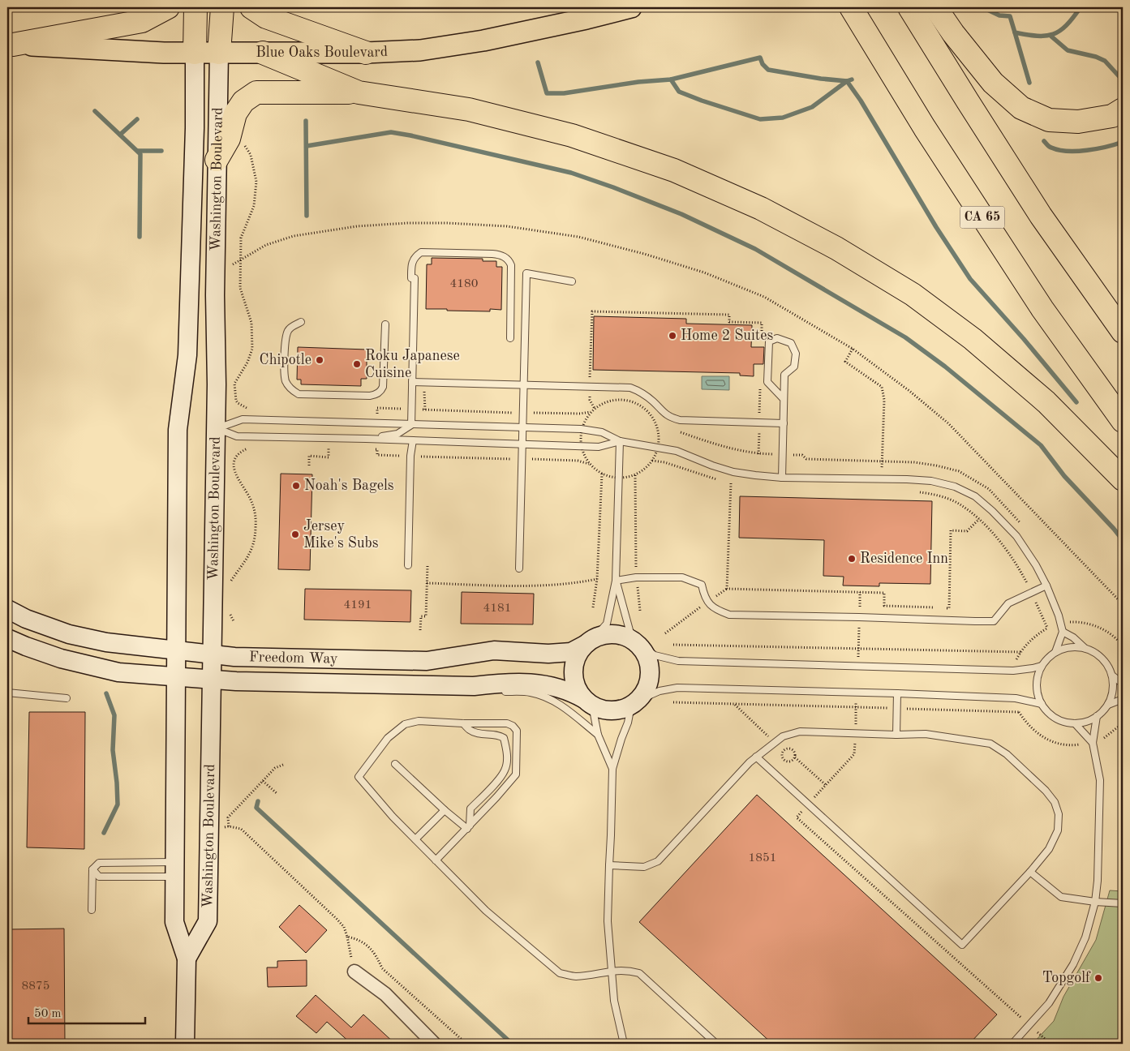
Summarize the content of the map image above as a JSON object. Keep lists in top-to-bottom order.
{
  "streets": {
    "highway": ["CA 65"],
    "main road": ["Blue Oaks Boulevard", "Washington Boulevard", "Freedom Way"]
  },
  "crossings": [
    ["Blue Oaks Boulevard", "Washington Boulevard"],
    ["Washington Boulevard", "Freedom Way"]
  ],
  "places": [
    "Home 2 Suites",
    "Chipotle",
    "Roku Japanese Cuisine",
    "Noah's Bagels",
    "Jersey Mike's Subs",
    "Residence Inn",
    "Topgolf"
  ],
  "house_numbers": [
    "4180",
    "4191",
    "4181",
    "1851",
    "8875"
  ],
  "scale_bar": "50 m"
}
